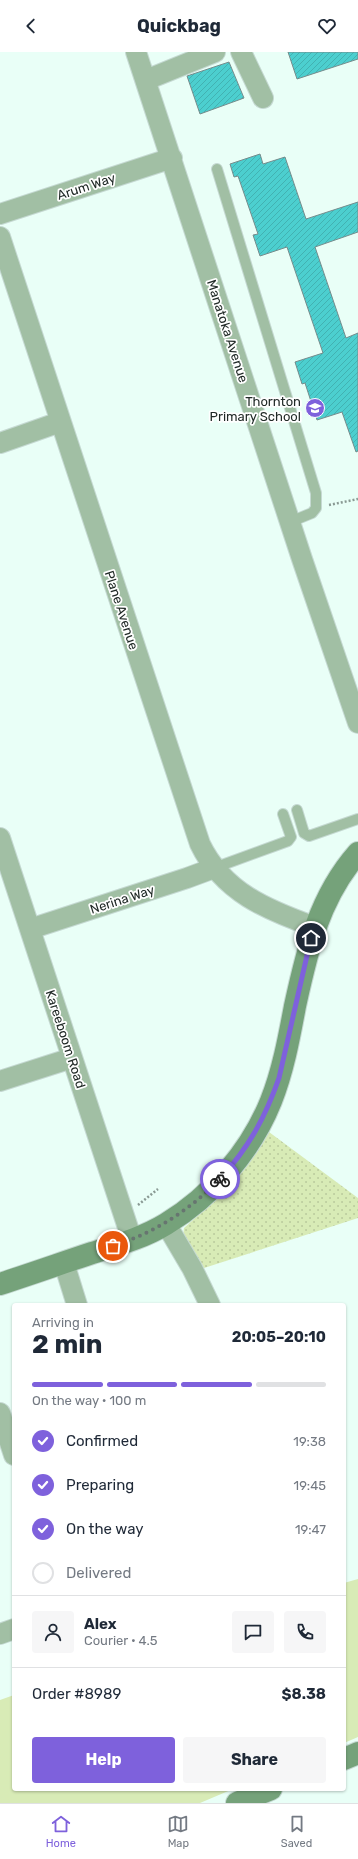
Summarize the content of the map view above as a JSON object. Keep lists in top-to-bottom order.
{
  "streets": {
    "street": [
      "Arum Way",
      "Manatoka Avenue",
      "Plane Avenue",
      "Nerina Way",
      "Kareeboom Road"
    ]
  },
  "crossings": [
    ["Arum Way", "Manatoka Avenue"],
    ["Plane Avenue", "Nerina Way"],
    ["Nerina Way", "Kareeboom Road"]
  ],
  "places": {
    "school or university": ["Thornton Primary School"]
  },
  "page": {
    "header": "Quickbag",
    "heading": ["2 min", "Arriving in", "20:05–20:10"],
    "panel": [
      "Alex",
      "Courier · 4.5",
      "Order #8989",
      "$8.38"
    ],
    "bar": "On the way · 100 m",
    "list": [
      ["Confirmed", "19:38"],
      ["Preparing", "19:45"],
      ["On the way", "19:47"],
      "Delivered"
    ],
    "buttons": ["Help", "Share"],
    "tabs": ["Home", "Map", "Saved"]
  }
}
